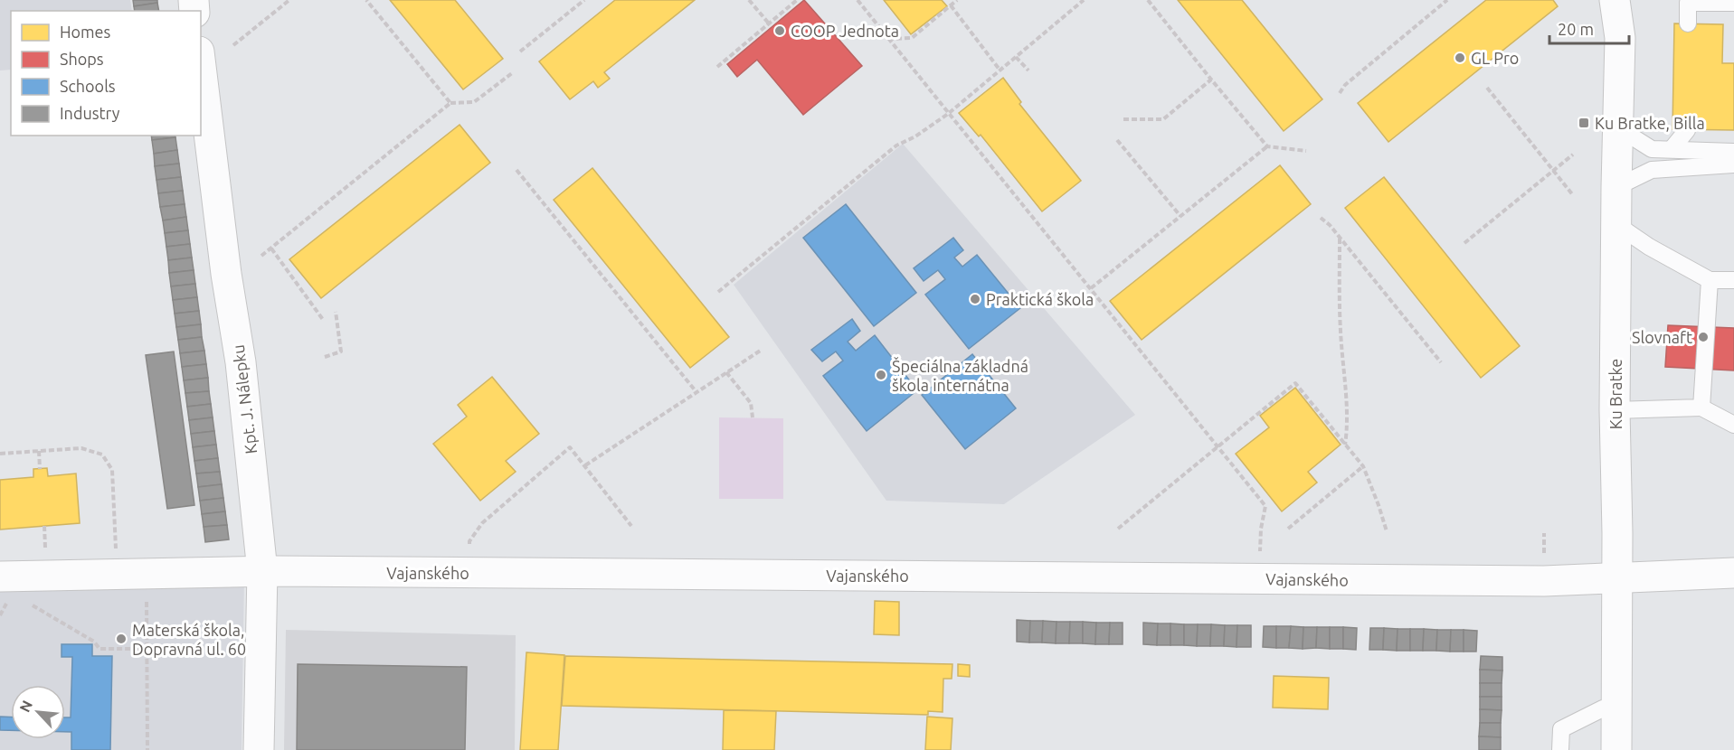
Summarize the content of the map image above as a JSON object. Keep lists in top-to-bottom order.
{
  "streets": {
    "street": ["Ku Bratke", "Kpt. J. Nálepku", "Vajanského"]
  },
  "crossings": [
    ["Ku Bratke", "Vajanského"],
    ["Kpt. J. Nálepku", "Vajanského"]
  ],
  "places": {
    "other": [
      "COOP Jednota",
      "GL Pro",
      "Praktická škola",
      "Slovnaft",
      "Špeciálna základná škola internátna",
      "Materská škola, Dopravná ul. 60"
    ],
    "transit": ["Ku Bratke, Billa"]
  },
  "legend": [
    "Homes",
    "Shops",
    "Schools",
    "Industry"
  ],
  "scale_bar": "20 m",
  "north": "top left"
}
